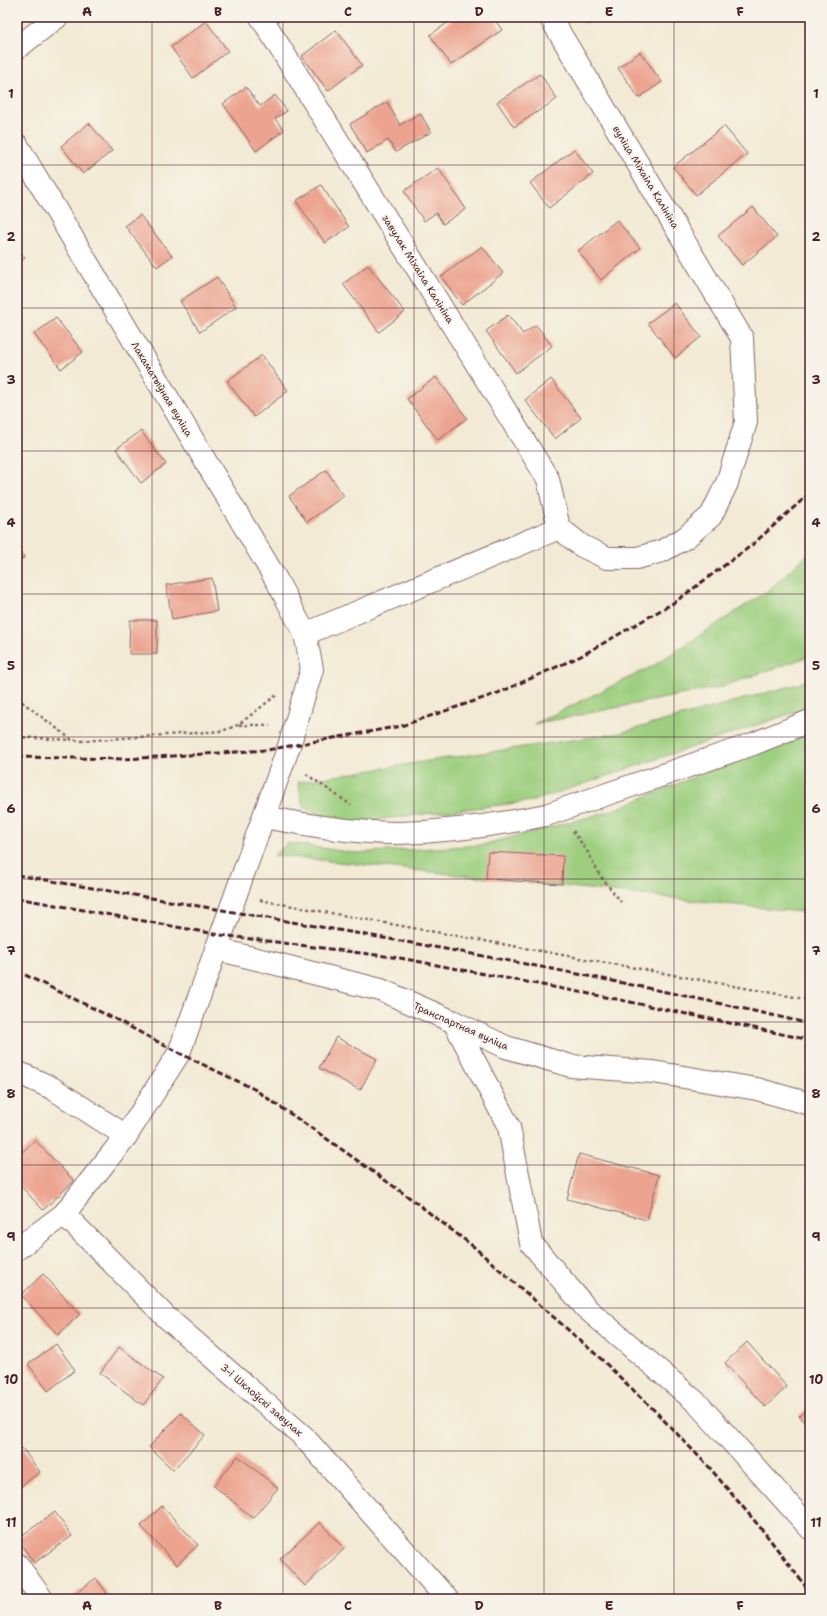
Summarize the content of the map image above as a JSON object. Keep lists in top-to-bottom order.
{
  "streets": {
    "street": [
      "вуліца Міхаіла Калініна",
      "завулак Міхаіла Калініна",
      "Лакаматыўная вуліца",
      "Транспартная вуліца",
      "3-і Шклоўскі завулак"
    ]
  },
  "crossings": [
    ["вуліца Міхаіла Калініна", "завулак Міхаіла Калініна"],
    ["Лакаматыўная вуліца", "Транспартная вуліца"],
    ["Лакаматыўная вуліца", "3-і Шклоўскі завулак"]
  ],
  "grid": {
    "columns": [
      "A",
      "B",
      "C",
      "D",
      "E",
      "F"
    ],
    "rows": [
      "1",
      "2",
      "3",
      "4",
      "5",
      "6",
      "7",
      "8",
      "9",
      "10",
      "11"
    ]
  }
}
